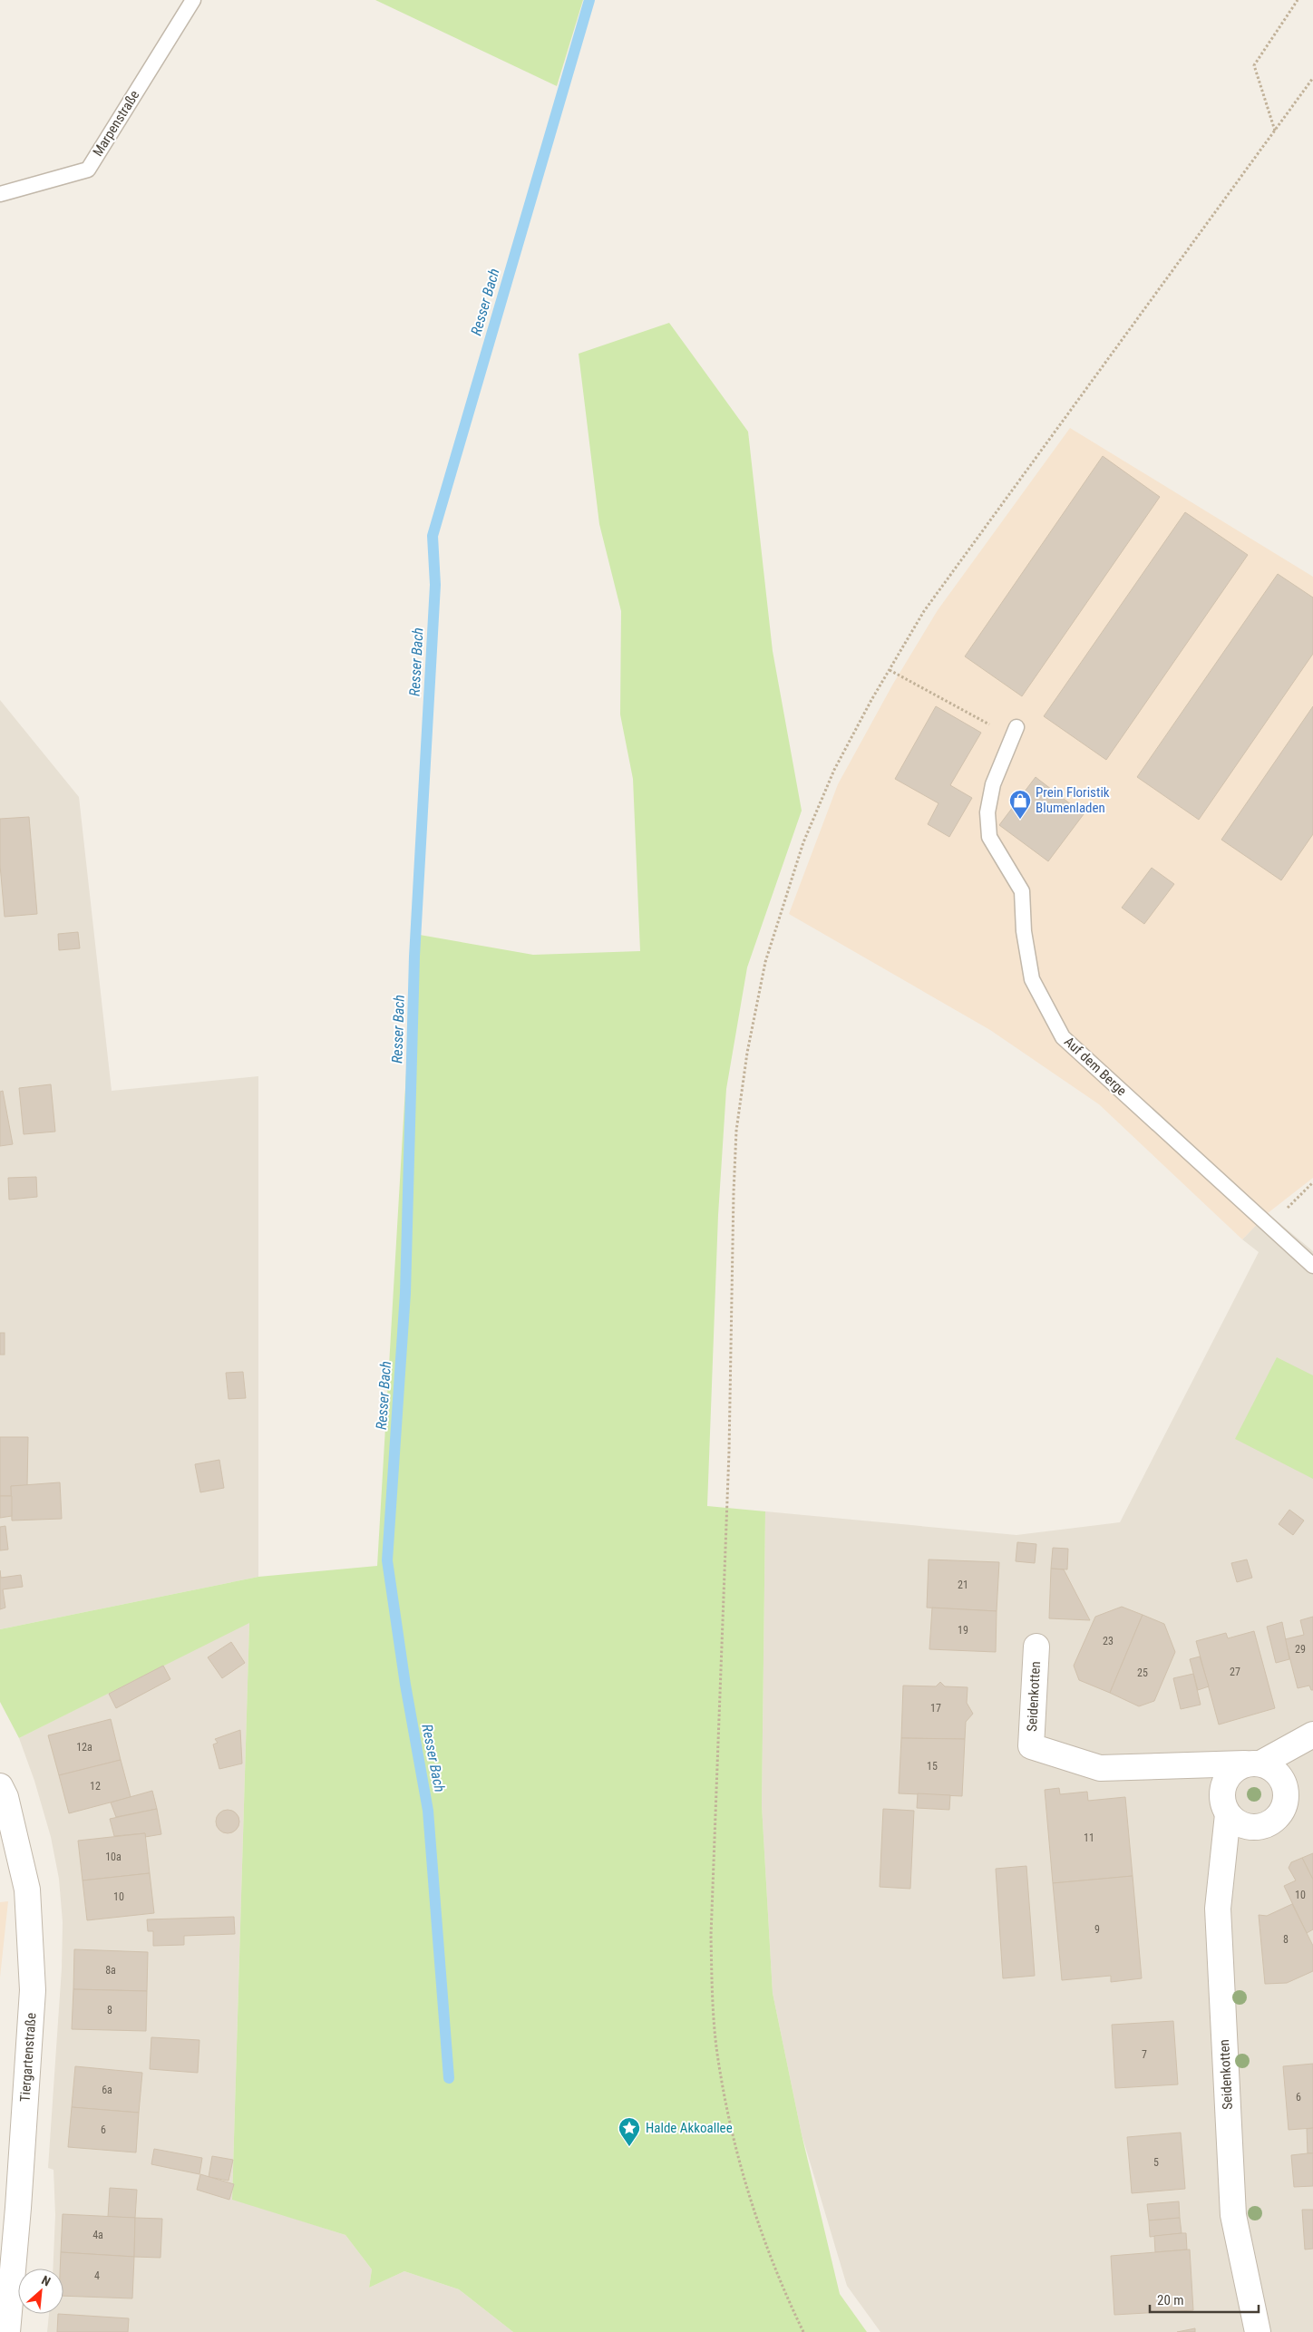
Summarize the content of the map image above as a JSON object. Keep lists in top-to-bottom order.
{
  "streets": {
    "street": ["Seidenkotten", "Tiergartenstraße"],
    "lane": ["Marpenstraße", "Auf dem Berge"]
  },
  "water": ["Resser Bach"],
  "places": {
    "shop": ["Prein Floristik Blumenladen"],
    "place": ["Halde Akkoallee"]
  },
  "house_numbers": [
    "21",
    "19",
    "23",
    "29",
    "27",
    "25",
    "17",
    "12a",
    "15",
    "12",
    "11",
    "10a",
    "10",
    "10",
    "9",
    "8",
    "8a",
    "8",
    "7",
    "6a",
    "6",
    "6",
    "5",
    "4a",
    "4"
  ],
  "scale_bar": "20 m",
  "north": "top right"
}
